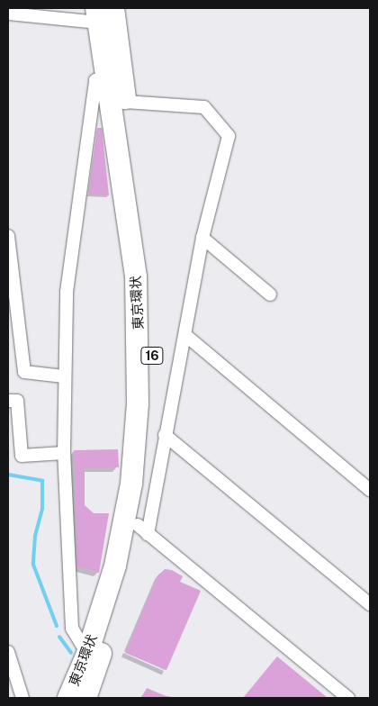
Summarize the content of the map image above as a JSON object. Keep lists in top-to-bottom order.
{
  "streets": {
    "highway": ["東京環状", "16"]
  }
}
